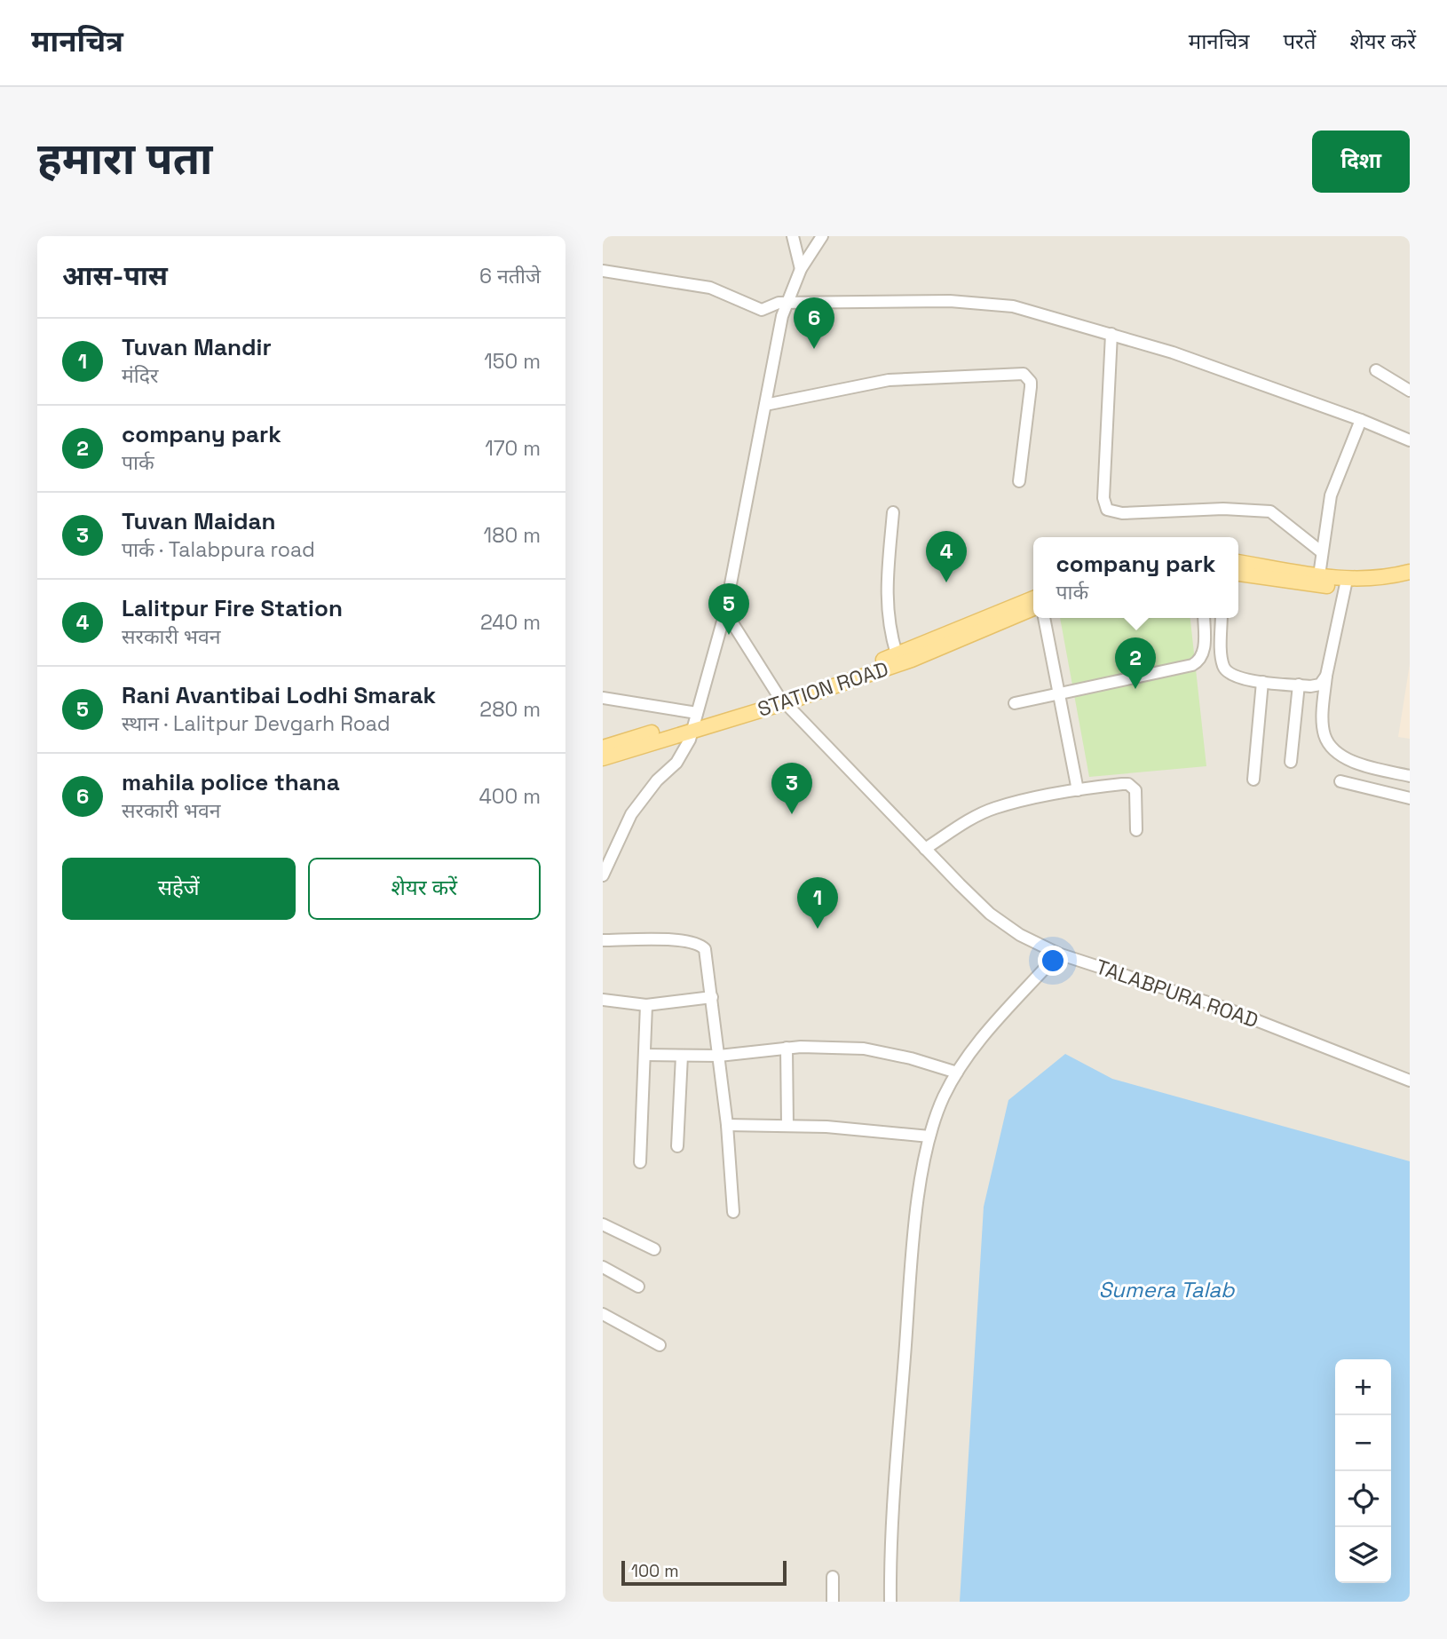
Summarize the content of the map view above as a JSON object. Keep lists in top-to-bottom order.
{
  "streets": {
    "main road": ["STATION ROAD"],
    "street": ["TALABPURA ROAD"]
  },
  "crossings": [
    ["STATION ROAD", "TALABPURA ROAD"]
  ],
  "water": ["Sumera Talab"],
  "scale_bar": "100 m",
  "page": {
    "header": "मानचित्र",
    "nav": ["मानचित्र", "परतें", "शेयर करें"],
    "buttons": [
      "दिशा",
      ["सहेजें", "शेयर करें"]
    ],
    "title": "हमारा पता",
    "heading": ["आस-पास", "6 नतीजे"],
    "pins": [
      "6",
      "4",
      "5",
      "2",
      "3",
      "1"
    ],
    "list": [
      {
        "mark": "1",
        "name": "Tuvan Mandir",
        "note": "मंदिर",
        "value": "150 m"
      },
      {
        "mark": "2",
        "name": "company park",
        "note": "पार्क",
        "value": "170 m"
      },
      {
        "mark": "3",
        "name": "Tuvan Maidan",
        "note": "पार्क · Talabpura road",
        "value": "180 m"
      },
      {
        "mark": "4",
        "name": "Lalitpur Fire Station",
        "note": "सरकारी भवन",
        "value": "240 m"
      },
      {
        "mark": "5",
        "name": "Rani Avantibai Lodhi Smarak",
        "note": "स्थान · Lalitpur Devgarh Road",
        "value": "280 m"
      },
      {
        "mark": "6",
        "name": "mahila police thana",
        "note": "सरकारी भवन",
        "value": "400 m"
      }
    ],
    "popup": ["company park", "पार्क"],
    "map_buttons": ["+", "−"],
    "scale": "100 m"
  }
}
